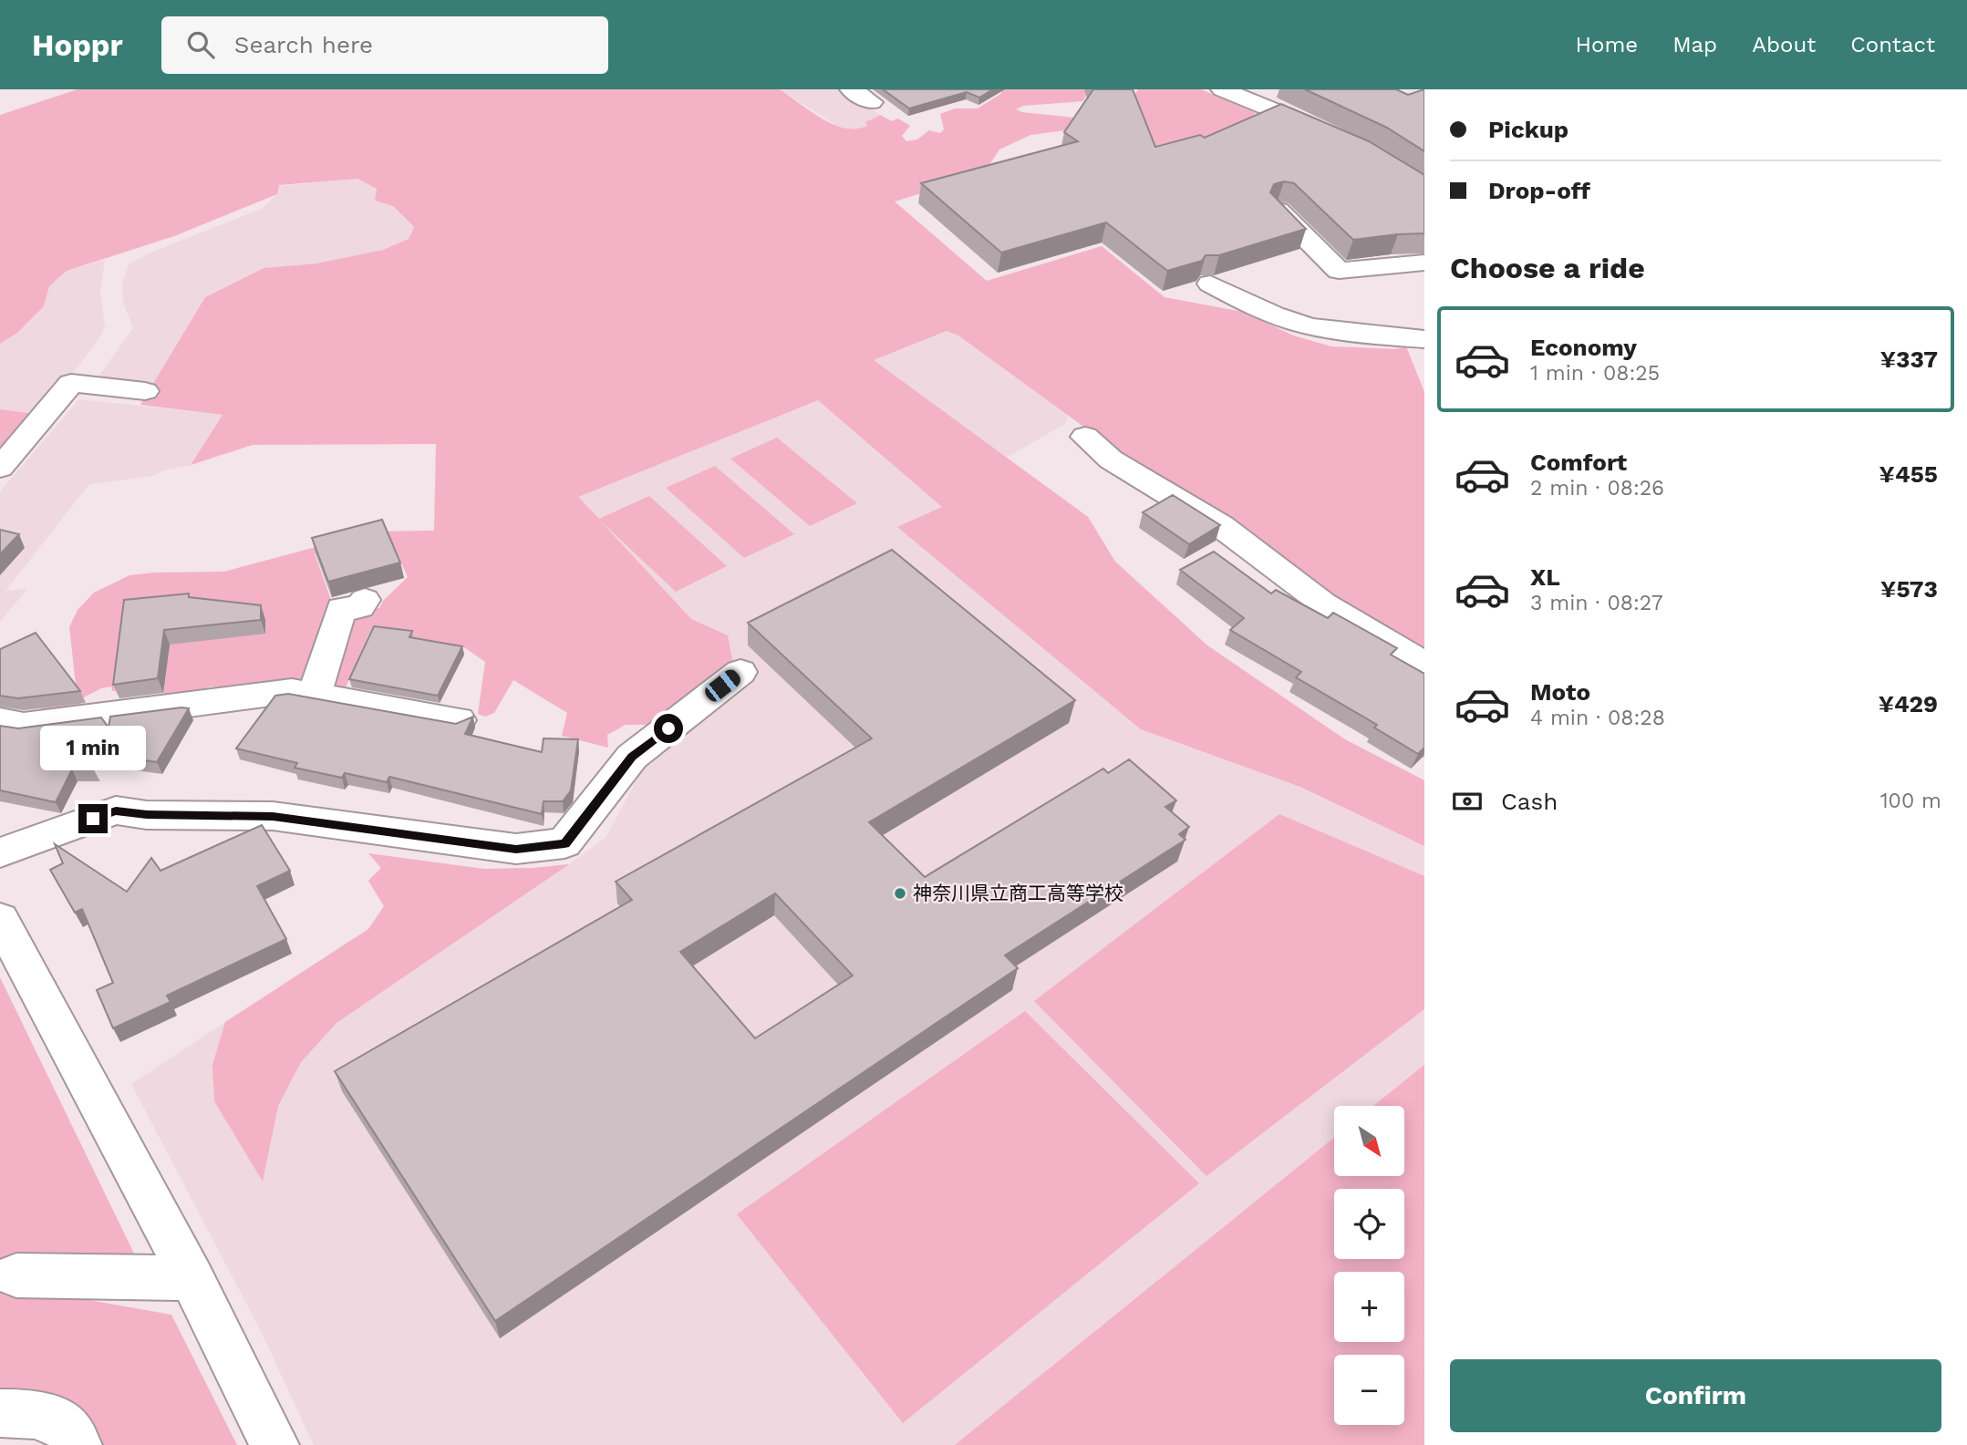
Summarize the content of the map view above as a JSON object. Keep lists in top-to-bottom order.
{
  "places": ["神奈川県立商工高等学校"],
  "north": "bottom right",
  "page": {
    "header": "Hoppr",
    "search": "Search here",
    "nav": [
      "Home",
      "Map",
      "About",
      "Contact"
    ],
    "banner": ["Pickup", "Drop-off"],
    "heading": "Choose a ride",
    "list": [
      {
        "name": "Economy",
        "note": "1 min · 08:25",
        "value": "¥337"
      },
      {
        "name": "Comfort",
        "note": "2 min · 08:26",
        "value": "¥455"
      },
      {
        "name": "XL",
        "note": "3 min · 08:27",
        "value": "¥573"
      },
      {
        "name": "Moto",
        "note": "4 min · 08:28",
        "value": "¥429"
      }
    ],
    "bubble": "1 min",
    "pay": ["Cash", "100 m"],
    "map_buttons": ["+", "−"],
    "buttons": "Confirm"
  }
}
